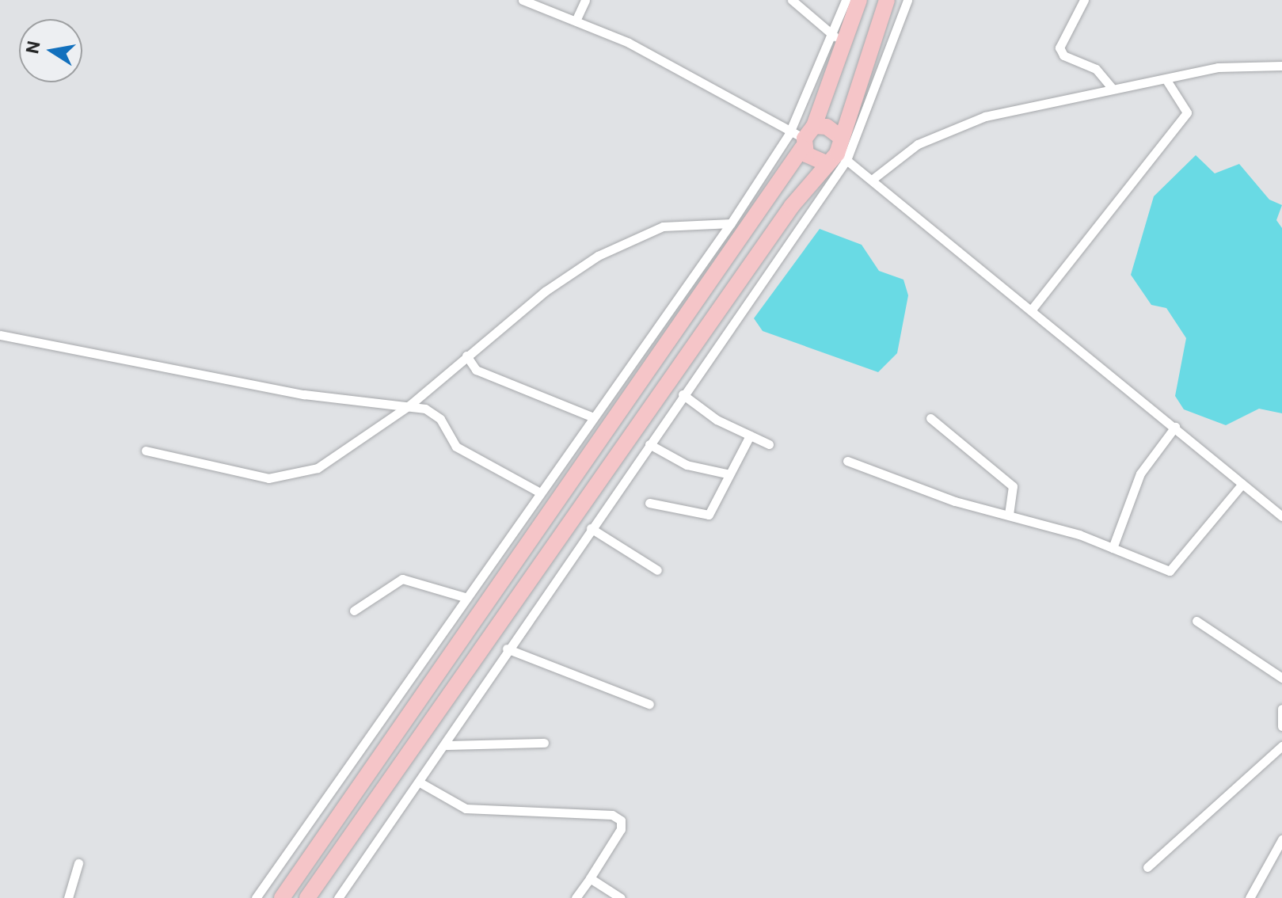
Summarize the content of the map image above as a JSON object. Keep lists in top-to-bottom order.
{
  "north": "left"
}
